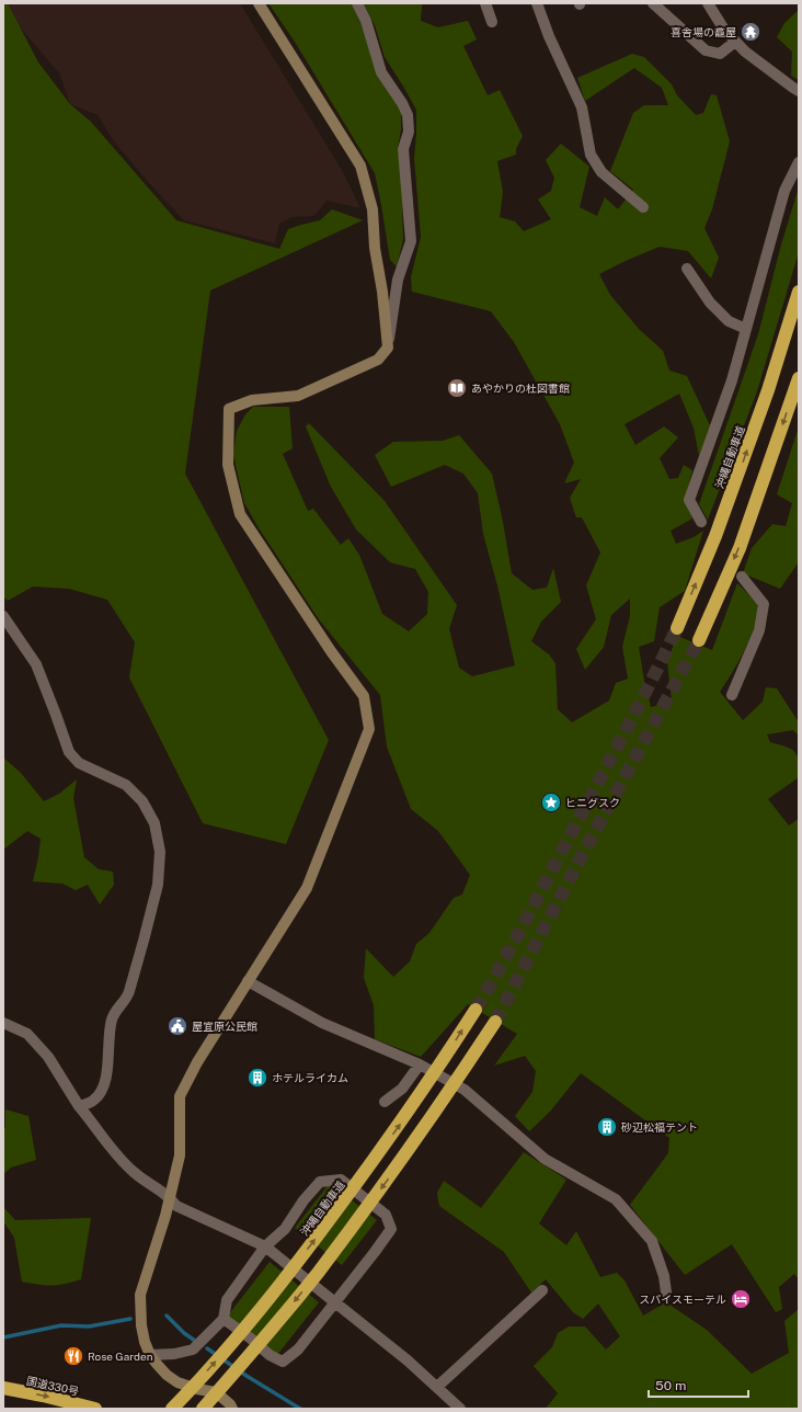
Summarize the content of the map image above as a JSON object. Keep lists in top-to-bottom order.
{
  "streets": {
    "highway": ["沖縄自動車道", "国道330号"]
  },
  "one_way": ["国道330号"],
  "places": {
    "temple": ["喜舎場の龕屋"],
    "library": ["あやかりの杜図書館"],
    "place": ["ヒニグスク"],
    "public building": ["屋宜原公民館"],
    "building": ["ホテルライカム", "砂辺松福テント"],
    "hotel": ["スパイスモーテル"],
    "restaurant": ["Rose Garden"]
  },
  "scale_bar": "50 m"
}
